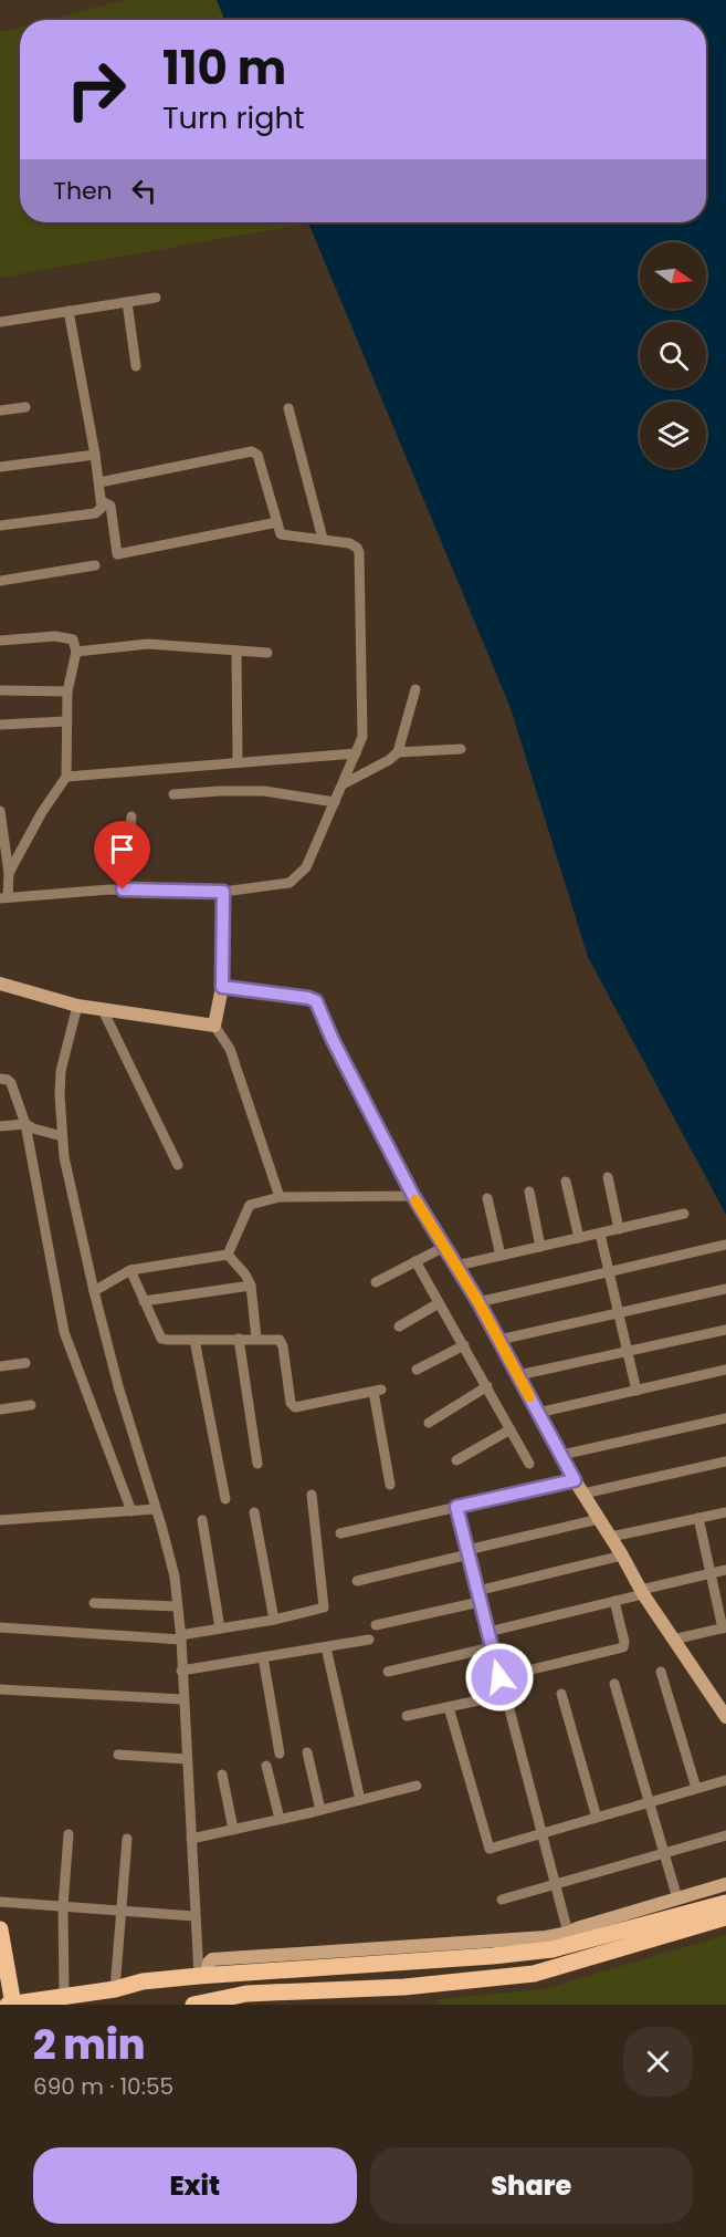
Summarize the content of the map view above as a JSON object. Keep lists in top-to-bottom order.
{
  "north": "right",
  "page": {
    "turn": ["110 m", "Turn right"],
    "then": "Then",
    "heading": ["2 min", "690 m · 10:55"],
    "buttons": ["Exit", "Share"]
  }
}
